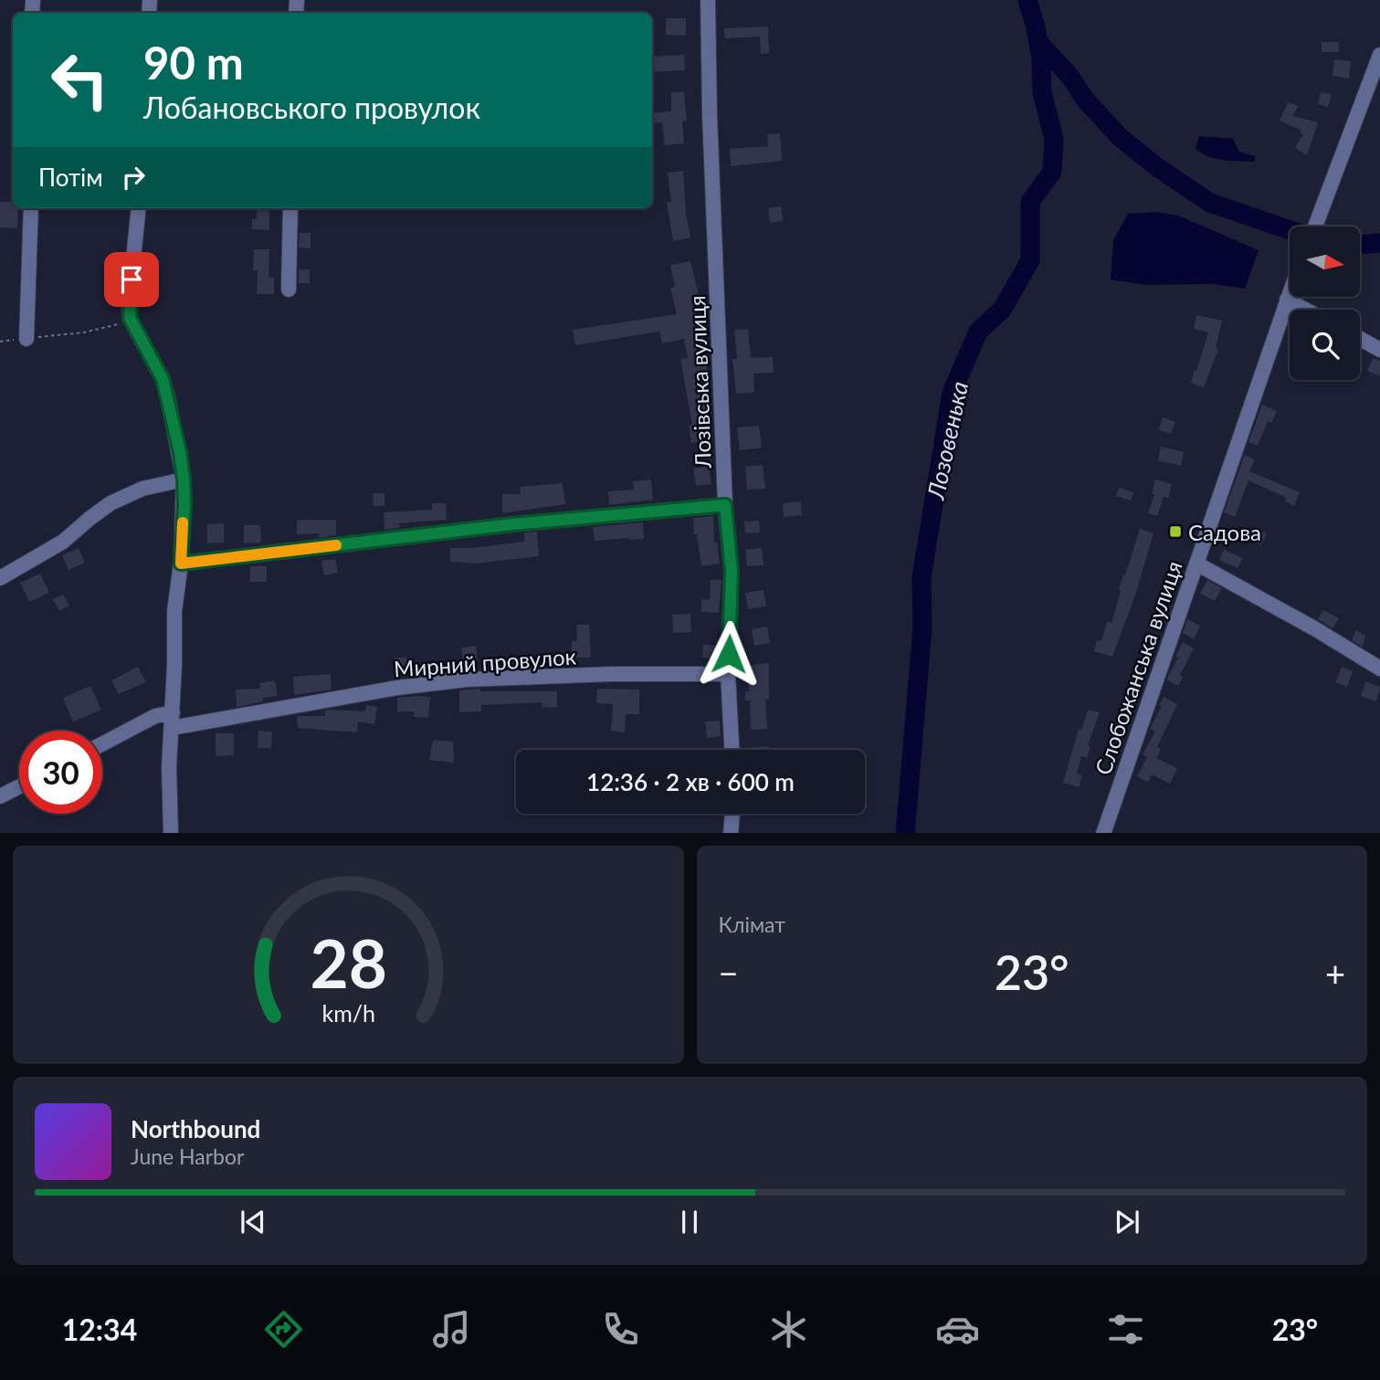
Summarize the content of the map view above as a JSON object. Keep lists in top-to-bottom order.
{
  "streets": {
    "street": ["Лозівська вулиця", "Мирний провулок", "Слобожанська вулиця"]
  },
  "crossings": [
    ["Лозівська вулиця", "Мирний провулок"]
  ],
  "water": ["Лозовенька"],
  "places": {
    "transit": ["Садова"]
  },
  "north": "right",
  "page": {
    "turn": ["90 m", "Лобановського провулок"],
    "then": "Потім",
    "limit": "30",
    "trip": "12:36 · 2 хв · 600 m",
    "tile": "Клімат",
    "heat": ["−", "23°", "+"],
    "song": ["Northbound", "June Harbor"],
    "tabs": ["12:34", "23°"],
    "gauge": ["28", "km/h"]
  }
}
